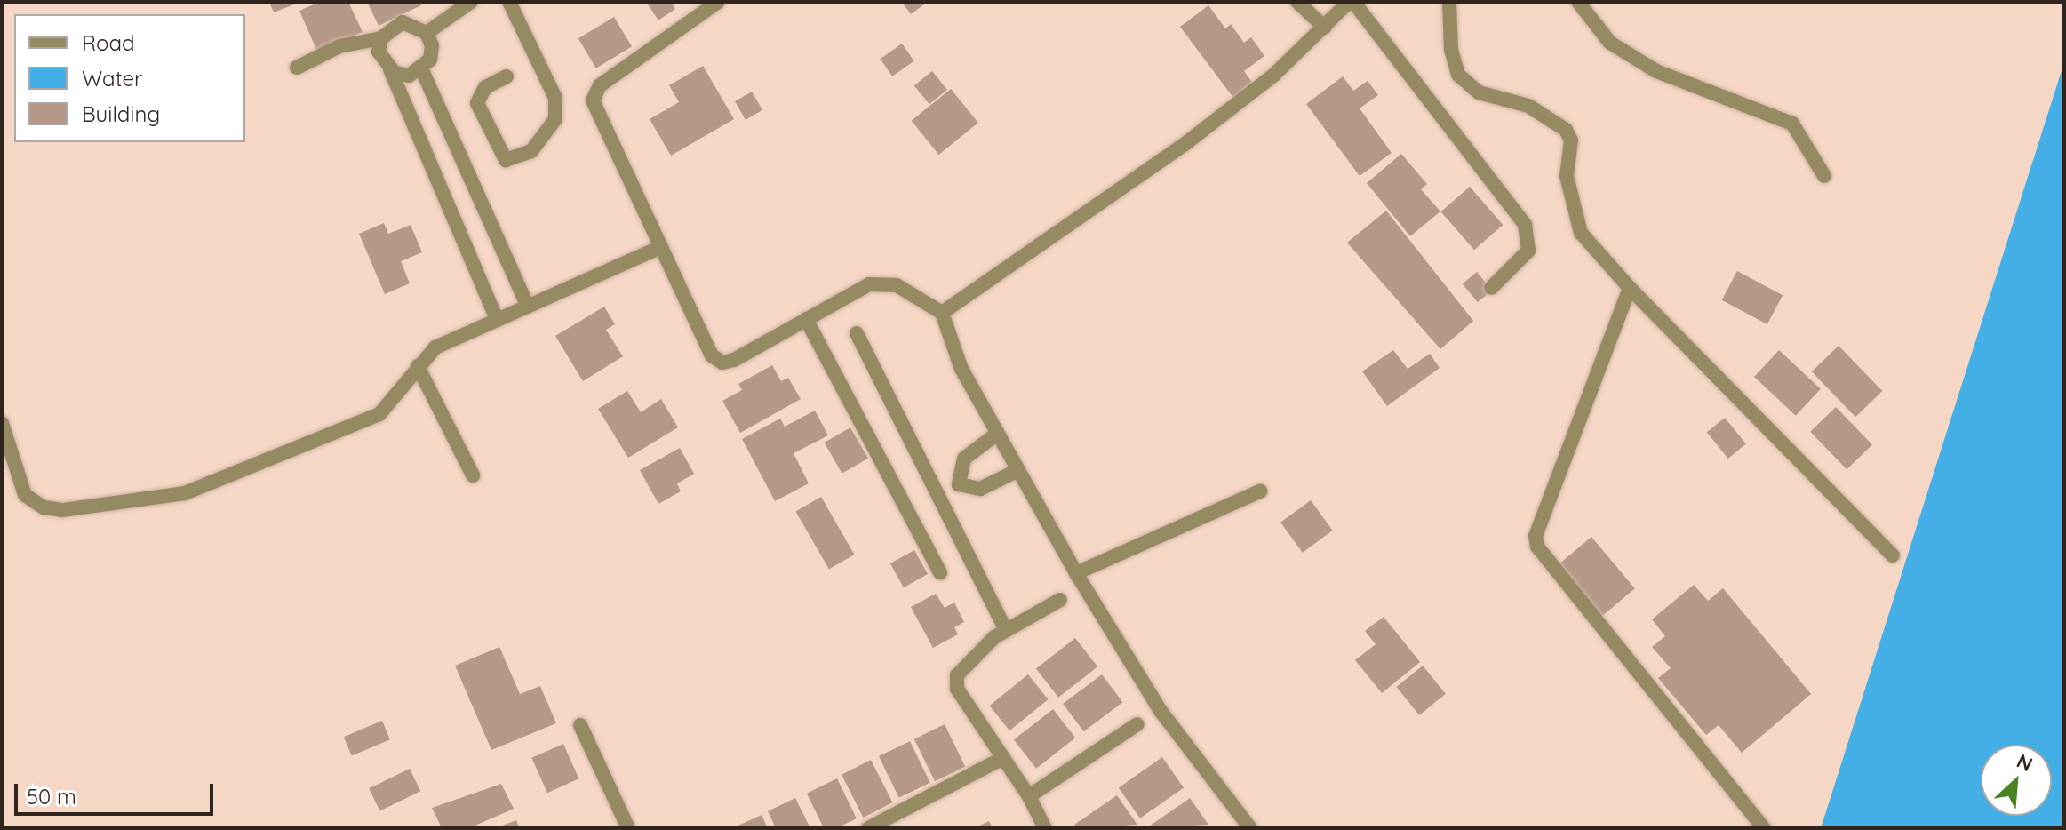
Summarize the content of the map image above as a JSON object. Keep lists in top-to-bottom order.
{
  "legend": ["Road", "Water", "Building"],
  "scale_bar": "50 m",
  "north": "top right"
}
